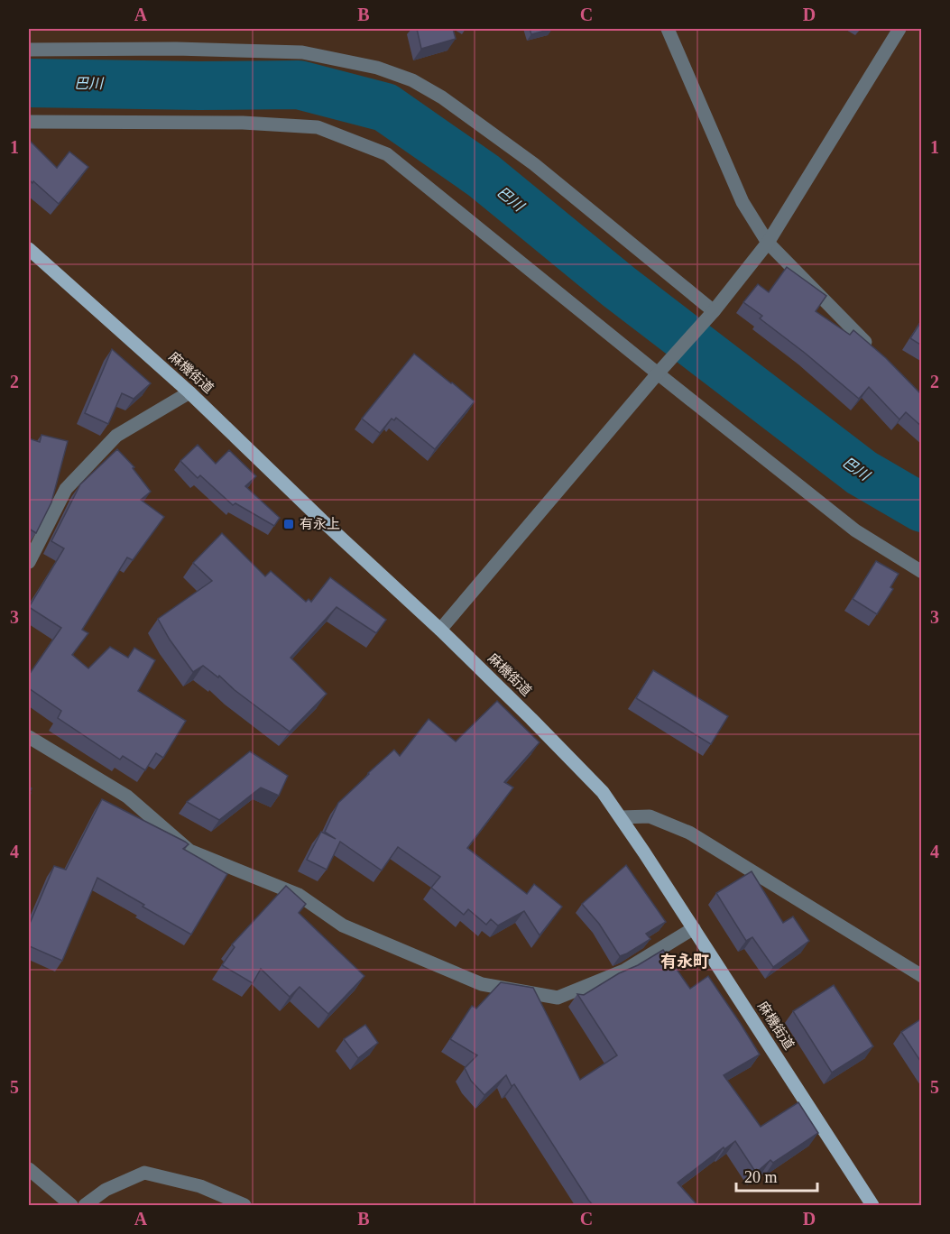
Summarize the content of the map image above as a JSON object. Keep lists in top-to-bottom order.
{
  "streets": {
    "main road": ["麻機街道"]
  },
  "districts": ["有永町"],
  "water": ["巴川"],
  "places": {
    "transit": ["有永上"]
  },
  "scale_bar": "20 m",
  "grid": {
    "columns": [
      "A",
      "B",
      "C",
      "D"
    ],
    "rows": [
      "1",
      "2",
      "3",
      "4",
      "5"
    ]
  }
}
